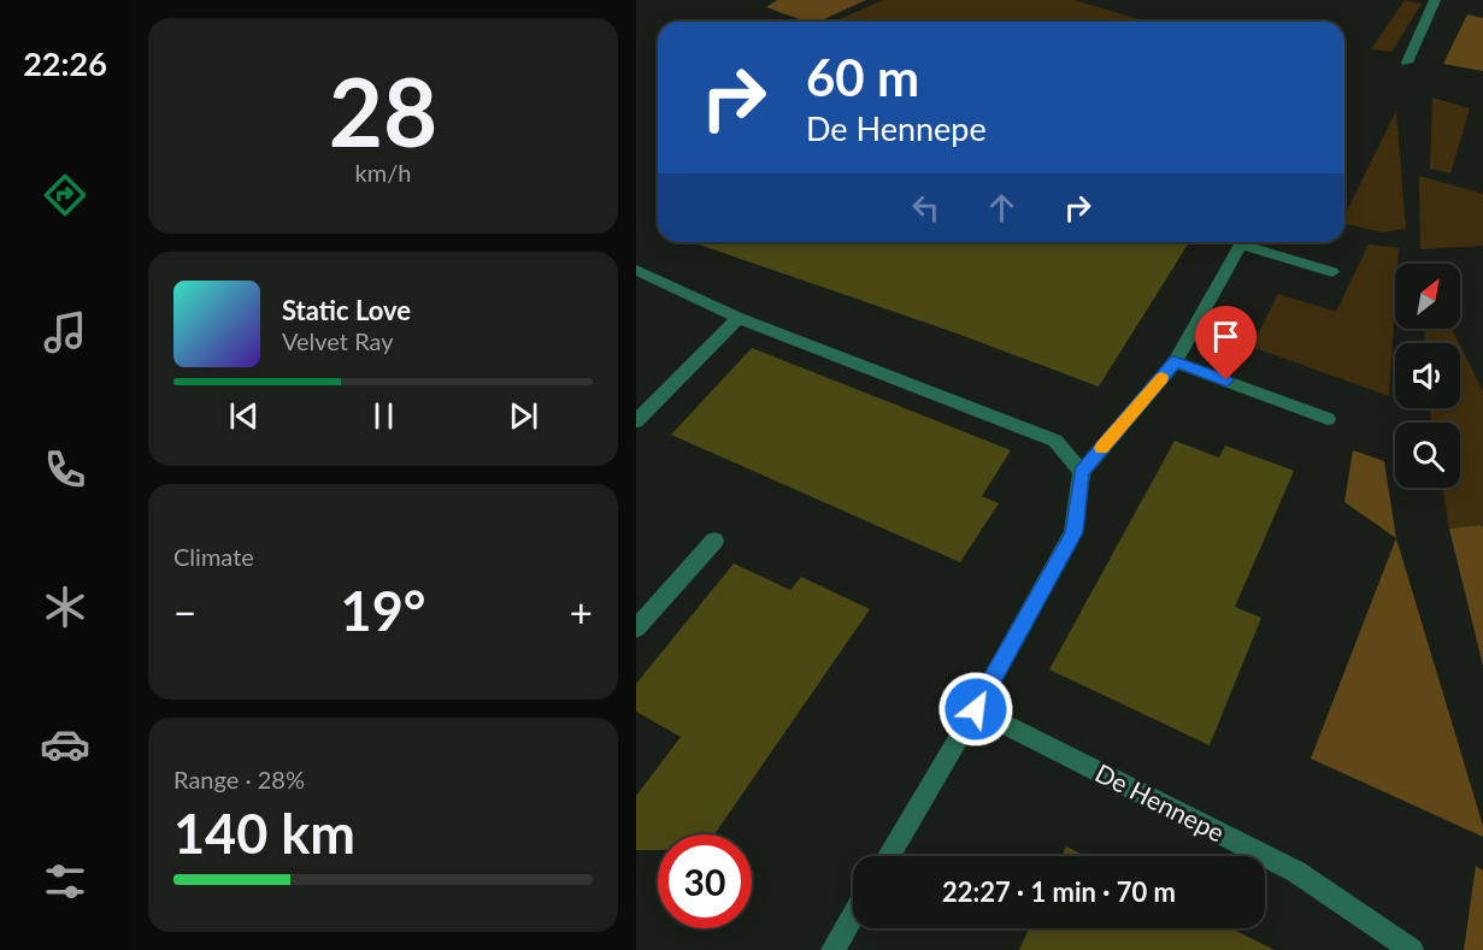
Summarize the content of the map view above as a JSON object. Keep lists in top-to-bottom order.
{
  "streets": {
    "street": ["De Hennepe"]
  },
  "north": "top right",
  "page": {
    "tabs": "22:26",
    "tile": [
      ["28", "km/h"],
      "Climate",
      ["Range · 28%", "140 km"]
    ],
    "turn": ["60 m", "De Hennepe"],
    "song": ["Static Love", "Velvet Ray"],
    "heat": ["−", "19°", "+"],
    "limit": "30",
    "trip": "22:27 · 1 min · 70 m"
  }
}
